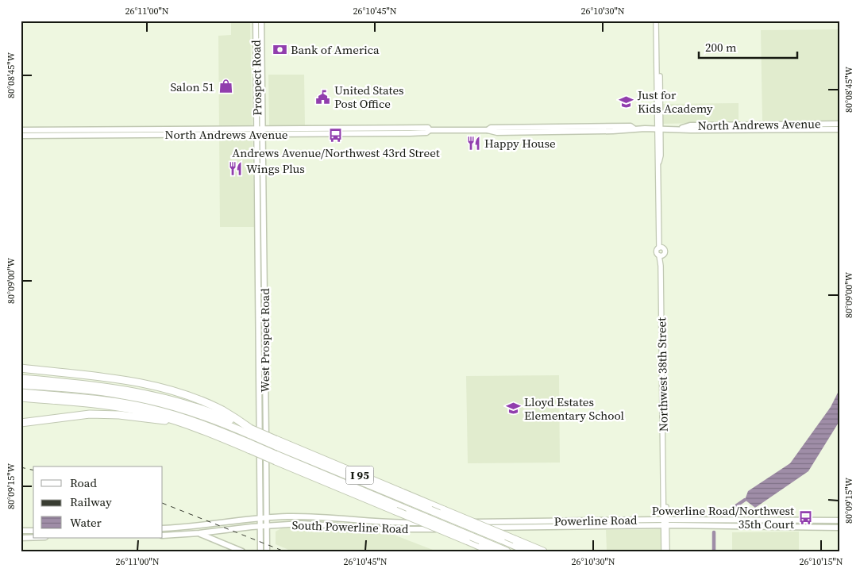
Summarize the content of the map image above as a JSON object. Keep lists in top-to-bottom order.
{
  "streets": {
    "highway": ["I 95"],
    "main road": [
      "Prospect Road",
      "North Andrews Avenue",
      "West Prospect Road",
      "Powerline Road",
      "South Powerline Road"
    ],
    "street": ["Northwest 38th Street"]
  },
  "crossings": [
    ["Prospect Road", "North Andrews Avenue"],
    ["Prospect Road", "West Prospect Road"],
    ["North Andrews Avenue", "West Prospect Road"],
    ["North Andrews Avenue", "Northwest 38th Street"],
    ["West Prospect Road", "South Powerline Road"],
    ["Northwest 38th Street", "Powerline Road"],
    ["Powerline Road", "South Powerline Road"]
  ],
  "places": {
    "bank": ["Bank of America"],
    "shop": ["Salon 51"],
    "public building": ["United States Post Office"],
    "school or university": ["Just for Kids Academy", "Lloyd Estates Elementary School"],
    "bus stop": ["Andrews Avenue/Northwest 43rd Street", "Powerline Road/Northwest 35th Court"],
    "restaurant": ["Happy House", "Wings Plus"]
  },
  "legend": ["Road", "Railway", "Water"],
  "scale_bar": "200 m",
  "coordinates": [
    "26°11'00\"N",
    "26°10'45\"N",
    "26°10'30\"N",
    "80°08'45\"W",
    "80°09'00\"W",
    "80°09'15\"W",
    "26°10'15\"N"
  ]
}
